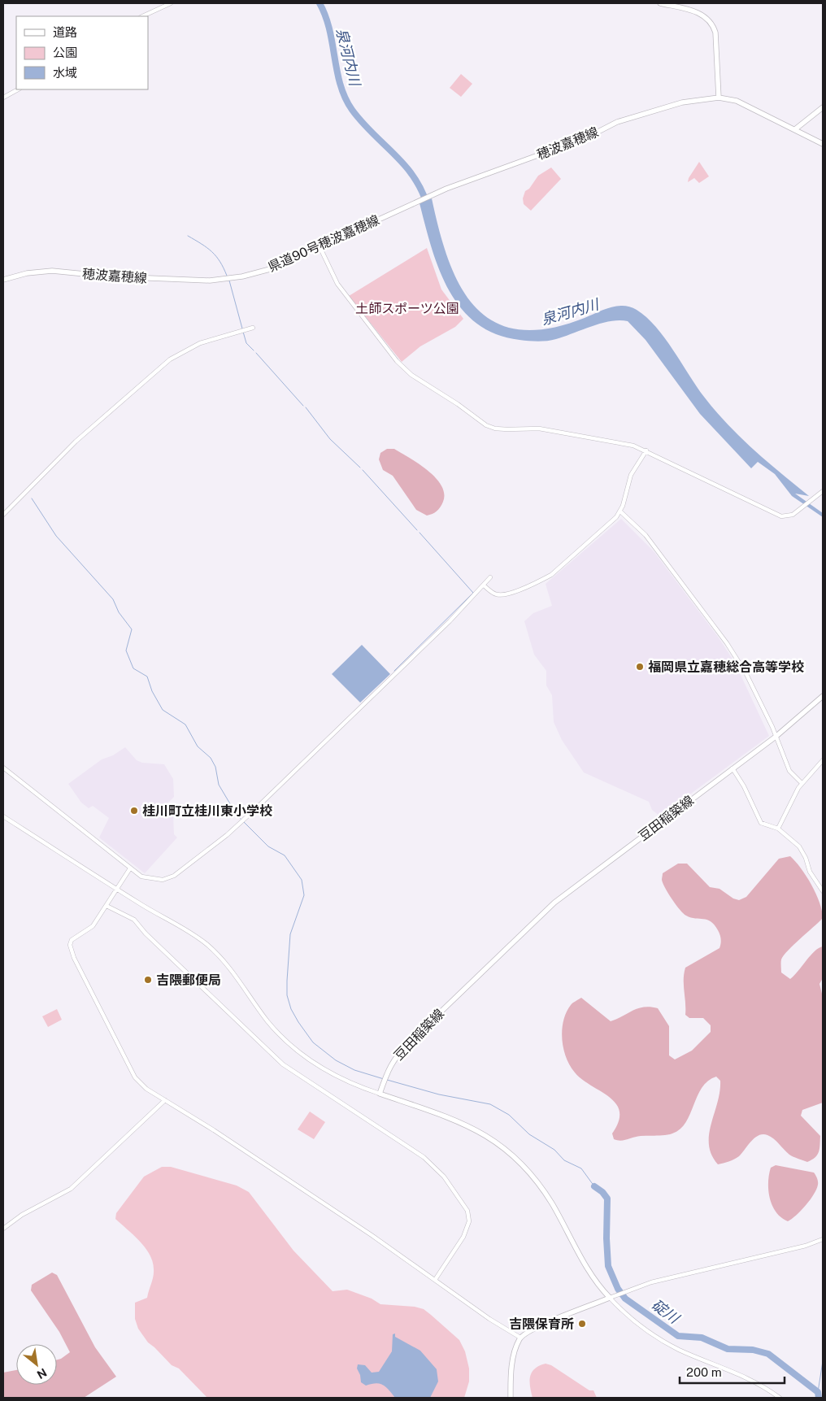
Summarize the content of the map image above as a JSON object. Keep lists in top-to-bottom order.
{
  "streets": {
    "main road": ["穂波嘉穂線", "県道90号穂波嘉穂線", "豆田稲築線"]
  },
  "crossings": [
    ["穂波嘉穂線", "県道90号穂波嘉穂線"]
  ],
  "water": ["泉河内川", "碇川"],
  "parks": ["土師スポーツ公園"],
  "places": [
    "福岡県立嘉穂総合高等学校",
    "桂川町立桂川東小学校",
    "吉隈郵便局",
    "吉隈保育所"
  ],
  "legend": ["道路", "公園", "水域"],
  "scale_bar": "200 m",
  "north": "bottom right"
}
